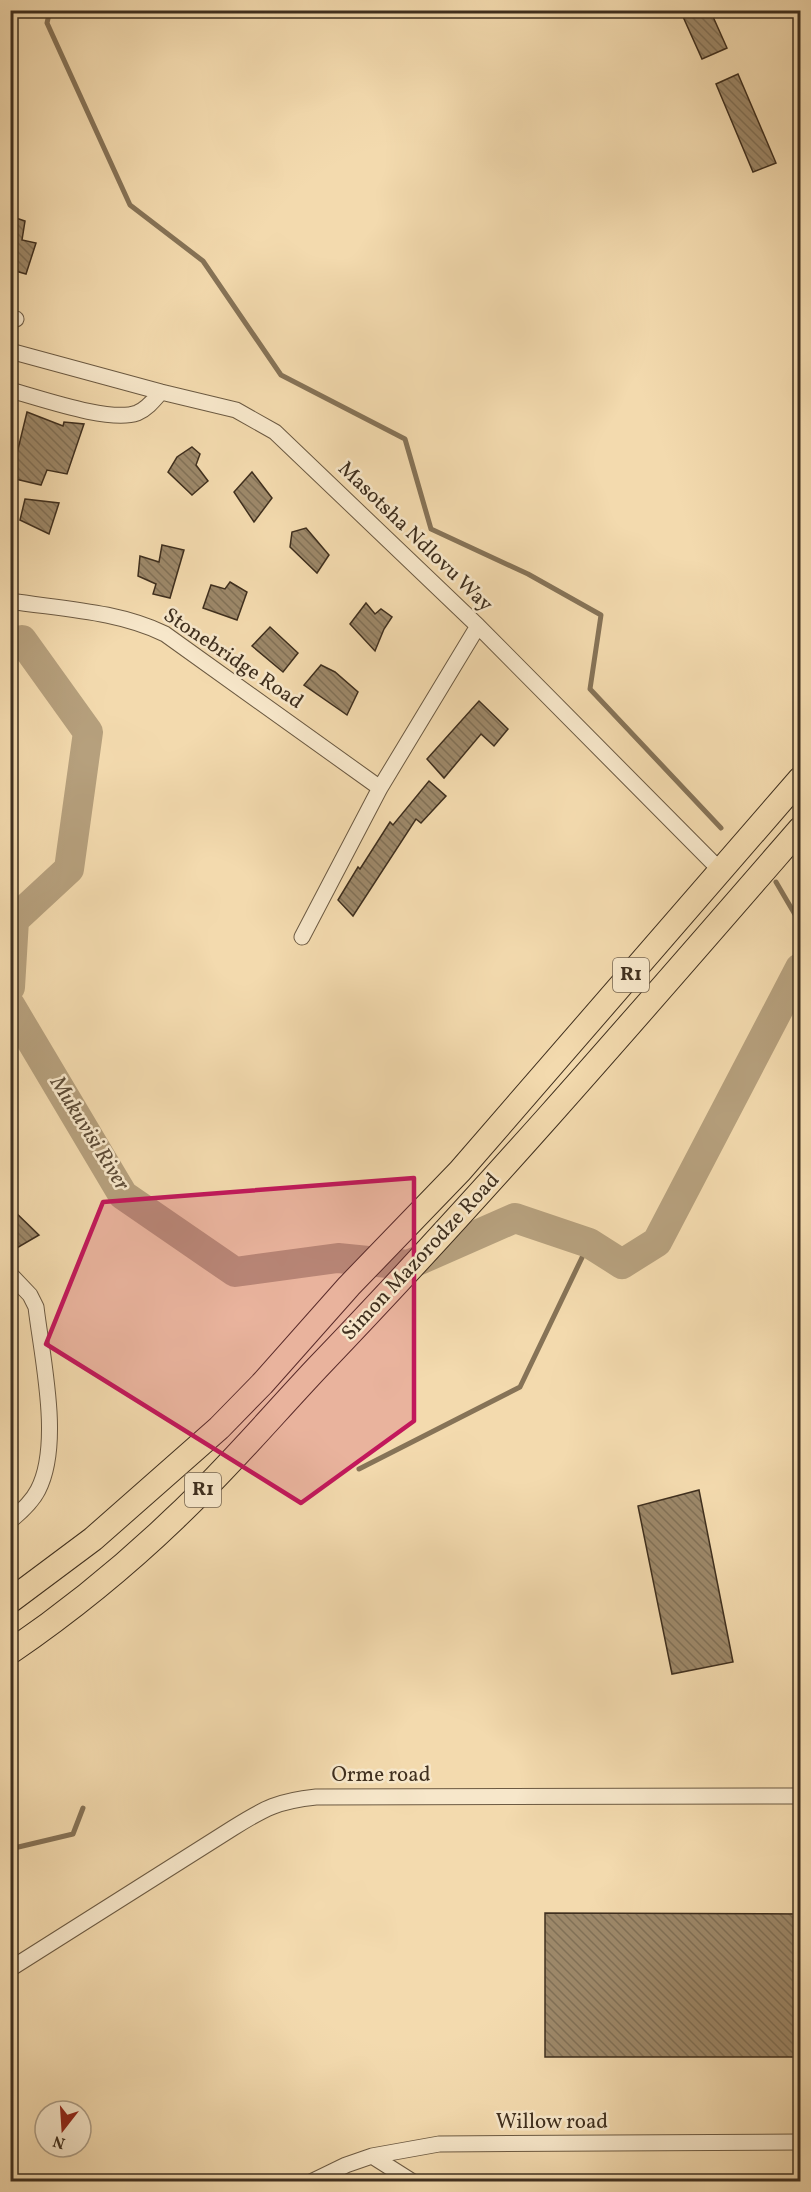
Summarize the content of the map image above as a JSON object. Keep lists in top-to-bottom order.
{
  "streets": {
    "highway": ["R1", "Simon Mazorodze Road"],
    "street": [
      "Masotsha Ndlovu Way",
      "Stonebridge Road",
      "Orme road",
      "Willow road"
    ]
  },
  "crossings": [
    ["Masotsha Ndlovu Way", "Simon Mazorodze Road"]
  ],
  "water": ["Mukuvisi River"],
  "north": "bottom"
}
